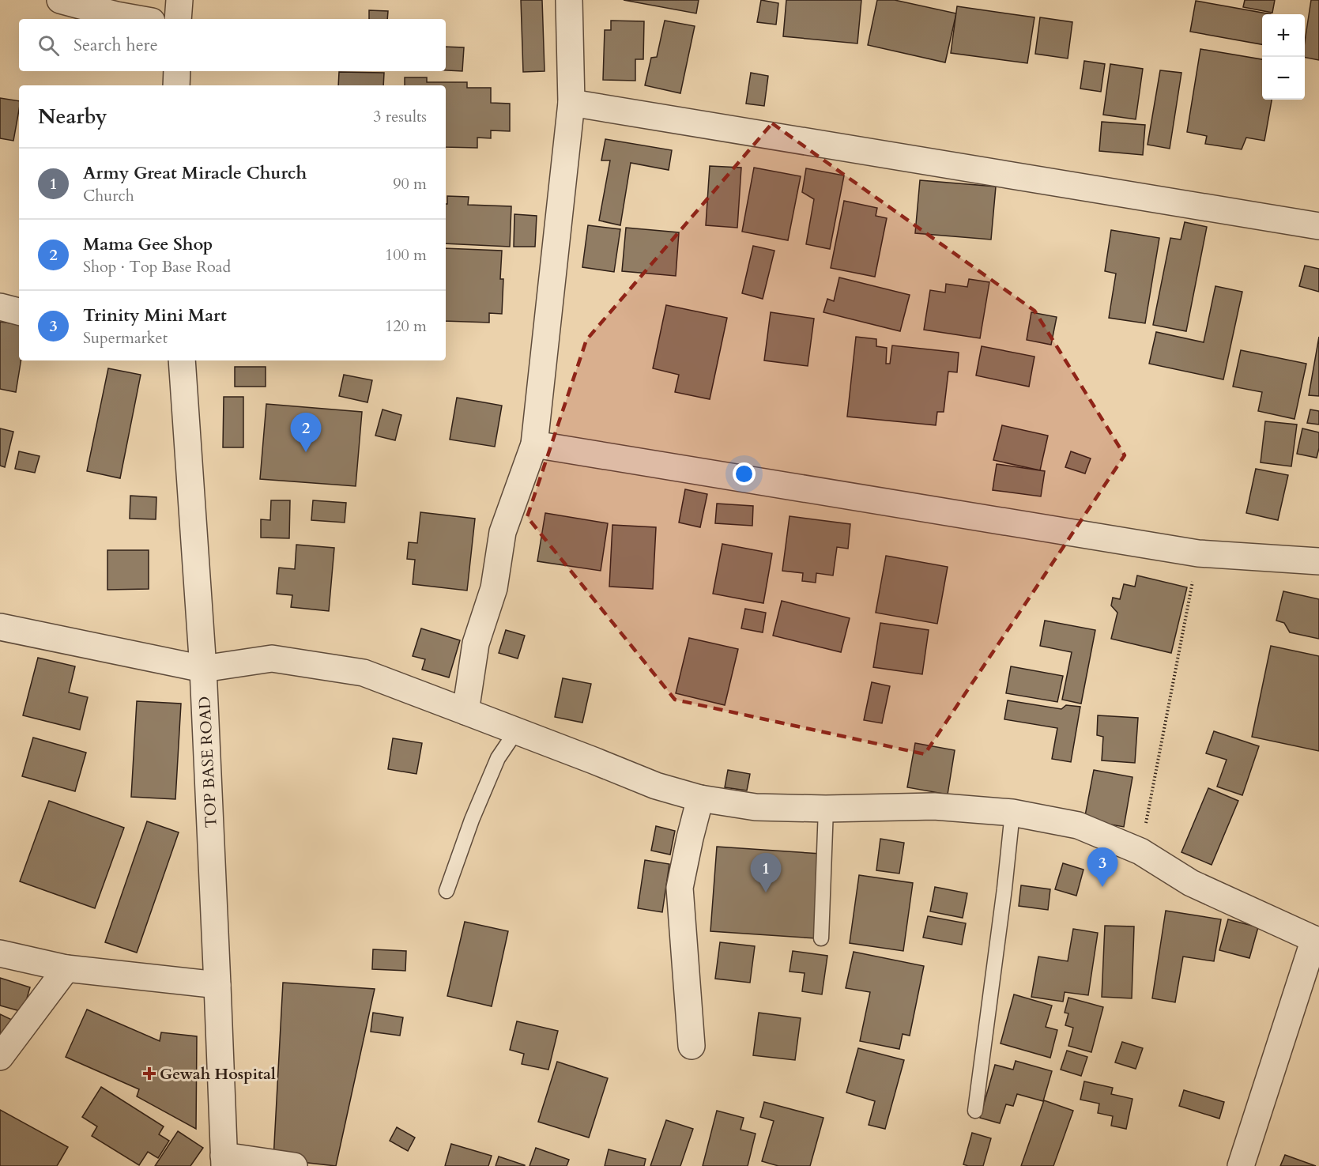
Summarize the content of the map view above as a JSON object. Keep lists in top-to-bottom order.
{
  "streets": {
    "street": ["TOP BASE ROAD"]
  },
  "places": {
    "health": ["Gewah Hospital"]
  },
  "page": {
    "map_buttons": ["+", "−"],
    "search": "Search here",
    "heading": ["Nearby", "3 results"],
    "list": [
      {
        "mark": "1",
        "name": "Army Great Miracle Church",
        "note": "Church",
        "value": "90 m"
      },
      {
        "mark": "2",
        "name": "Mama Gee Shop",
        "note": "Shop · Top Base Road",
        "value": "100 m"
      },
      {
        "mark": "3",
        "name": "Trinity Mini Mart",
        "note": "Supermarket",
        "value": "120 m"
      }
    ],
    "pins": ["2", "3", "1"]
  }
}
